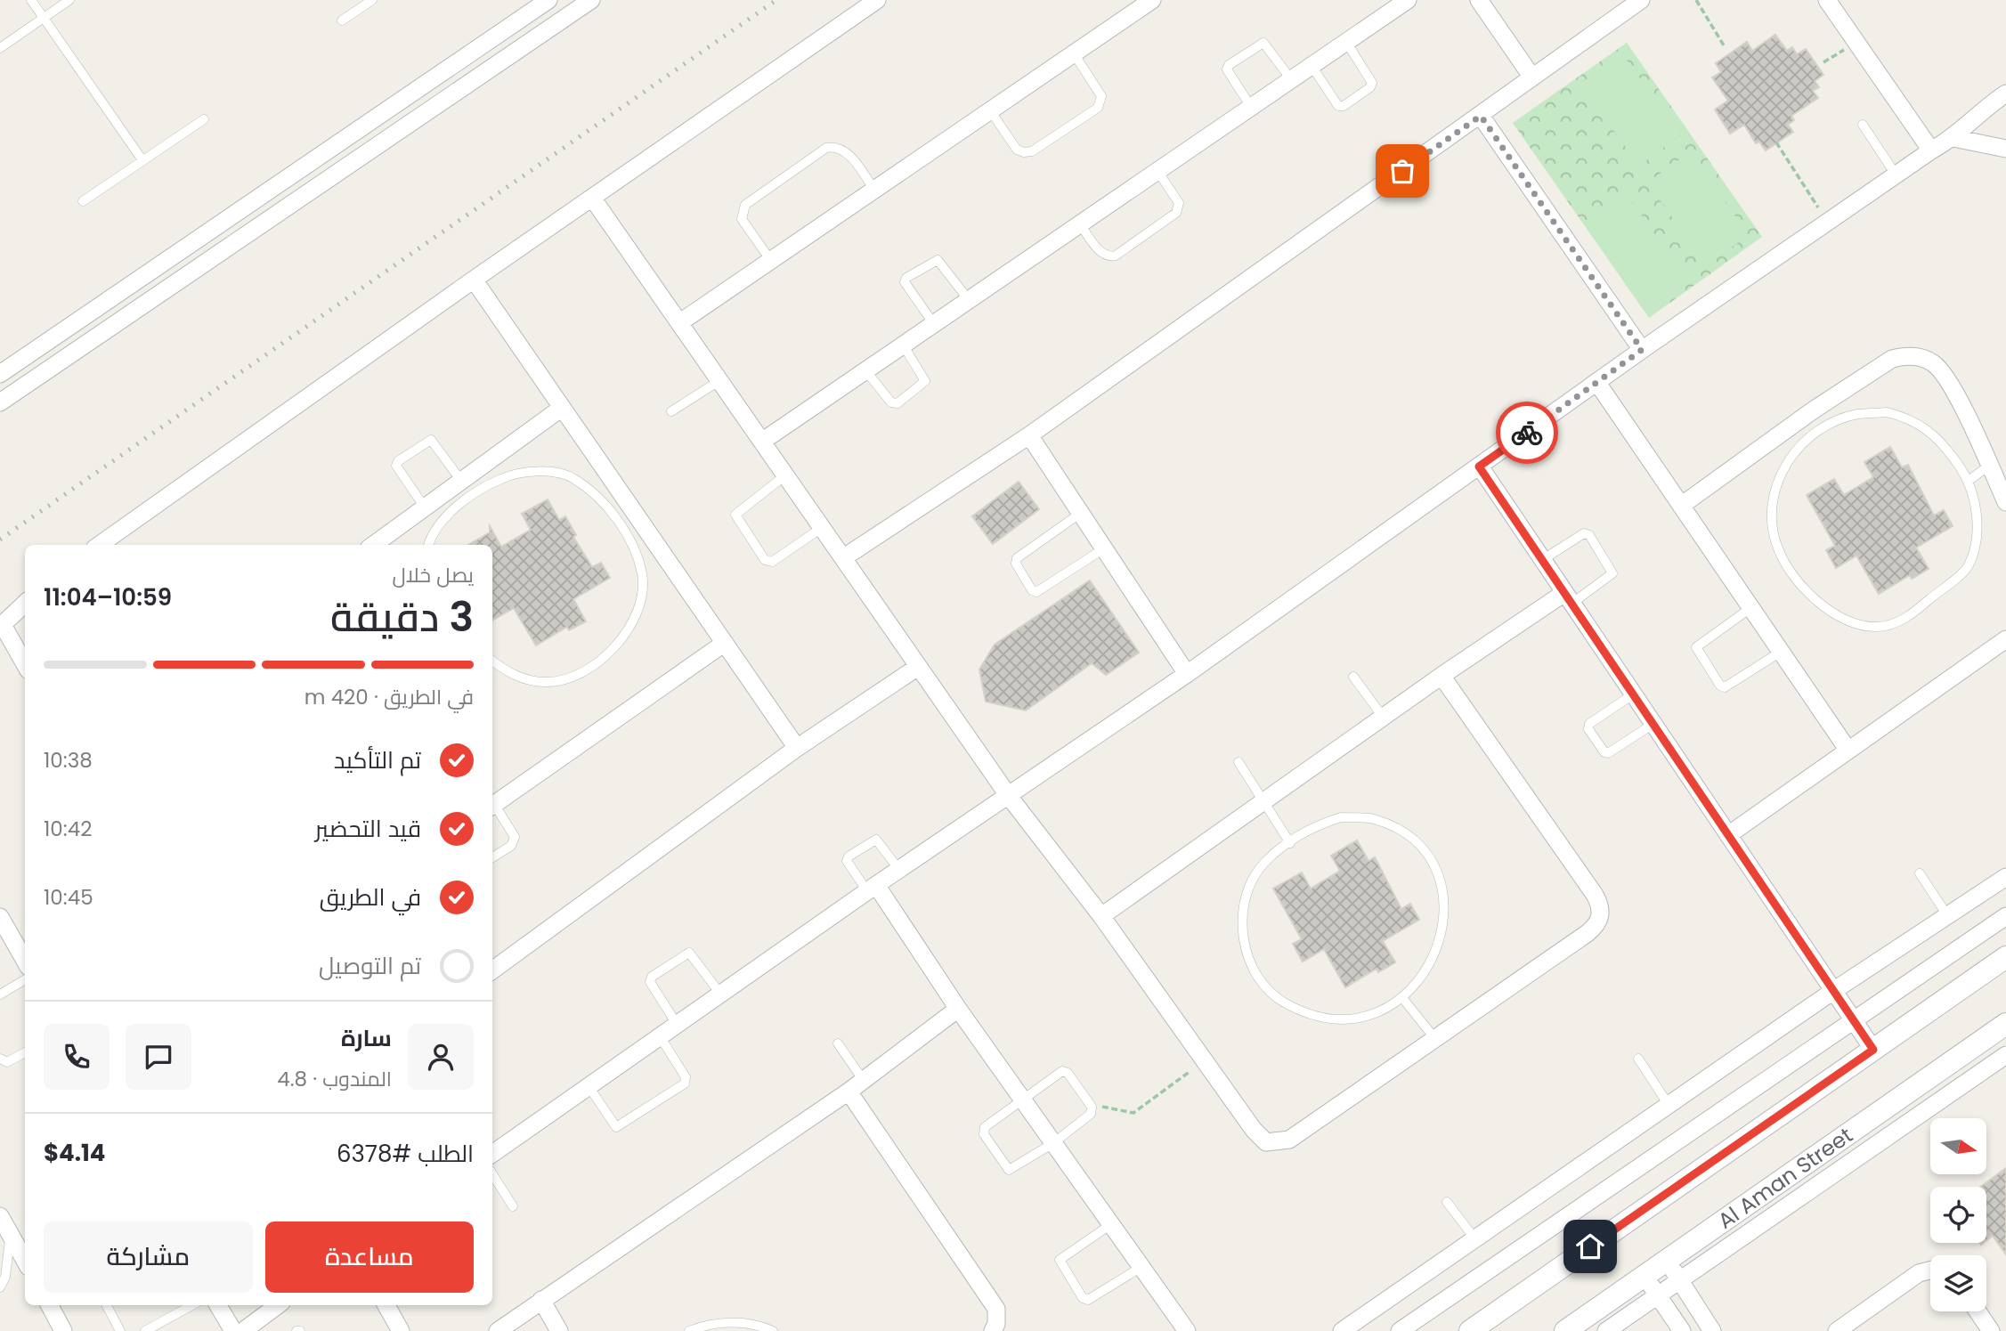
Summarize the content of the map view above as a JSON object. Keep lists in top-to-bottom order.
{
  "streets": {
    "street": ["Al Aman Street"]
  },
  "north": "right",
  "page": {
    "heading": ["3 دقيقة", "يصل خلال", "10:59–11:04"],
    "panel": [
      "سارة",
      "المندوب · 4.8",
      "الطلب #6378",
      "$4.14"
    ],
    "bar": "في الطريق · 420 m",
    "list": [
      ["تم التأكيد", "10:38"],
      ["قيد التحضير", "10:42"],
      ["في الطريق", "10:45"],
      "تم التوصيل"
    ],
    "buttons": ["مساعدة", "مشاركة"]
  }
}
